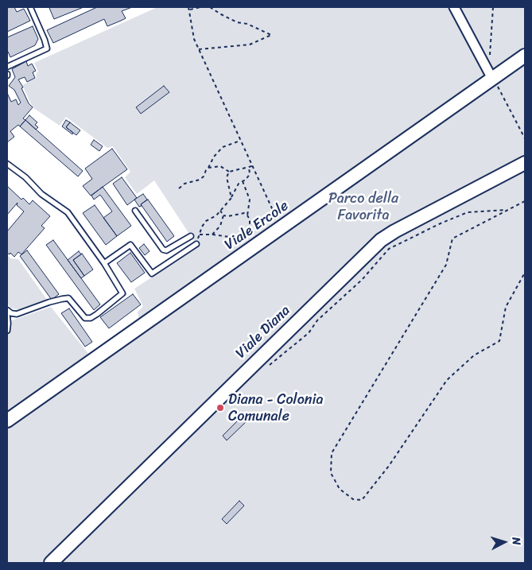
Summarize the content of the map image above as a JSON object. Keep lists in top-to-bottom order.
{
  "streets": {
    "street": ["Viale Ercole", "Viale Diana"]
  },
  "parks": ["Parco della Favorita"],
  "places": ["Diana - Colonia Comunale"],
  "north": "right"
}
